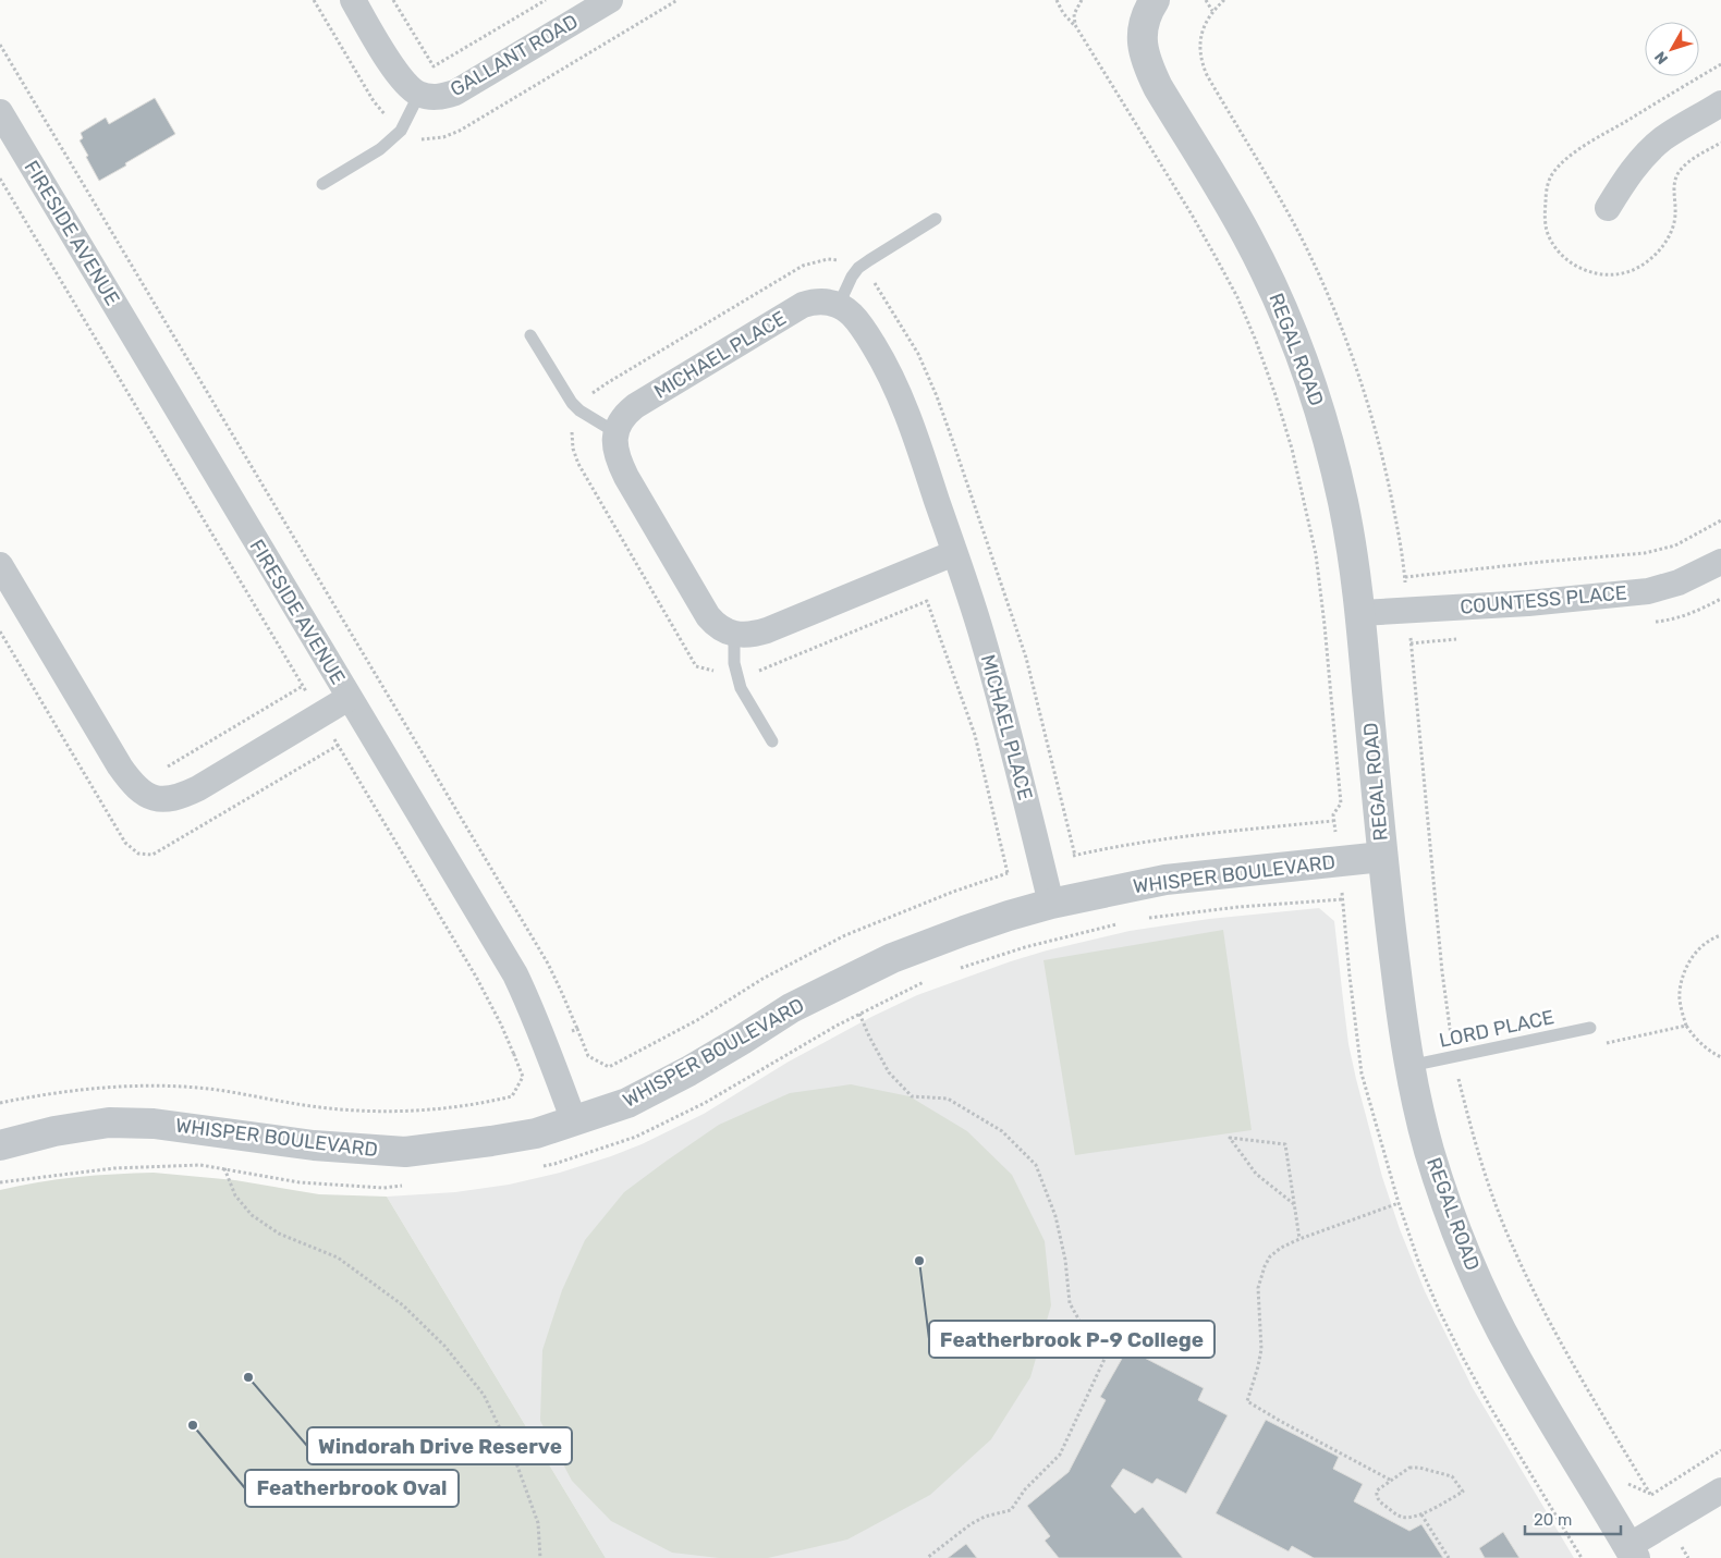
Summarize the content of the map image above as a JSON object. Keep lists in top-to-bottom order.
{
  "streets": {
    "street": [
      "GALLANT ROAD",
      "FIRESIDE AVENUE",
      "REGAL ROAD",
      "MICHAEL PLACE",
      "COUNTESS PLACE",
      "WHISPER BOULEVARD"
    ],
    "lane": ["LORD PLACE"]
  },
  "crossings": [
    ["FIRESIDE AVENUE", "WHISPER BOULEVARD"],
    ["REGAL ROAD", "COUNTESS PLACE"],
    ["REGAL ROAD", "WHISPER BOULEVARD"],
    ["REGAL ROAD", "LORD PLACE"],
    ["MICHAEL PLACE", "WHISPER BOULEVARD"]
  ],
  "places": ["Featherbrook P-9 College", "Windorah Drive Reserve", "Featherbrook Oval"],
  "scale_bar": "20 m",
  "north": "bottom left"
}
